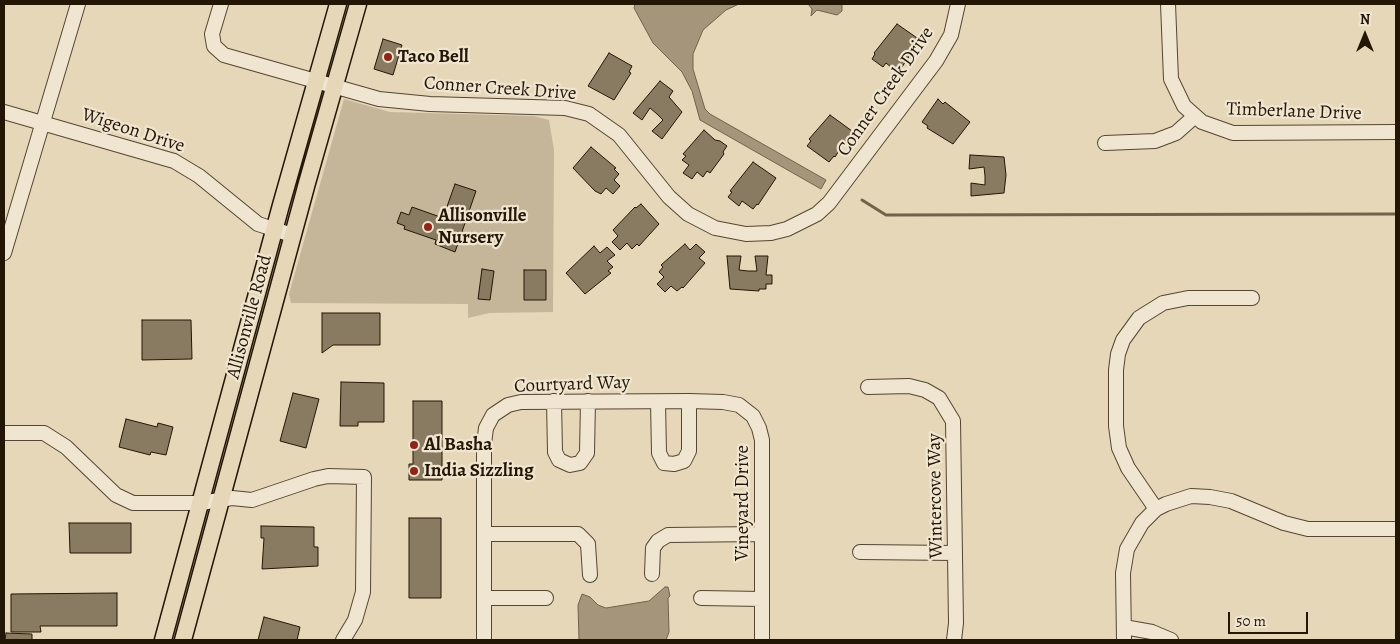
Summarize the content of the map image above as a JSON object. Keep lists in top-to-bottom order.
{
  "streets": {
    "main road": ["Allisonville Road"],
    "street": [
      "Conner Creek Drive",
      "Timberlane Drive",
      "Wigeon Drive",
      "Courtyard Way",
      "Wintercove Way",
      "Vineyard Drive"
    ]
  },
  "crossings": [
    ["Conner Creek Drive", "Allisonville Road"],
    ["Wigeon Drive", "Allisonville Road"],
    ["Courtyard Way", "Vineyard Drive"]
  ],
  "places": [
    "Taco Bell",
    "Allisonville Nursery",
    "Al Basha",
    "India Sizzling"
  ],
  "scale_bar": "50 m",
  "north": "top"
}
